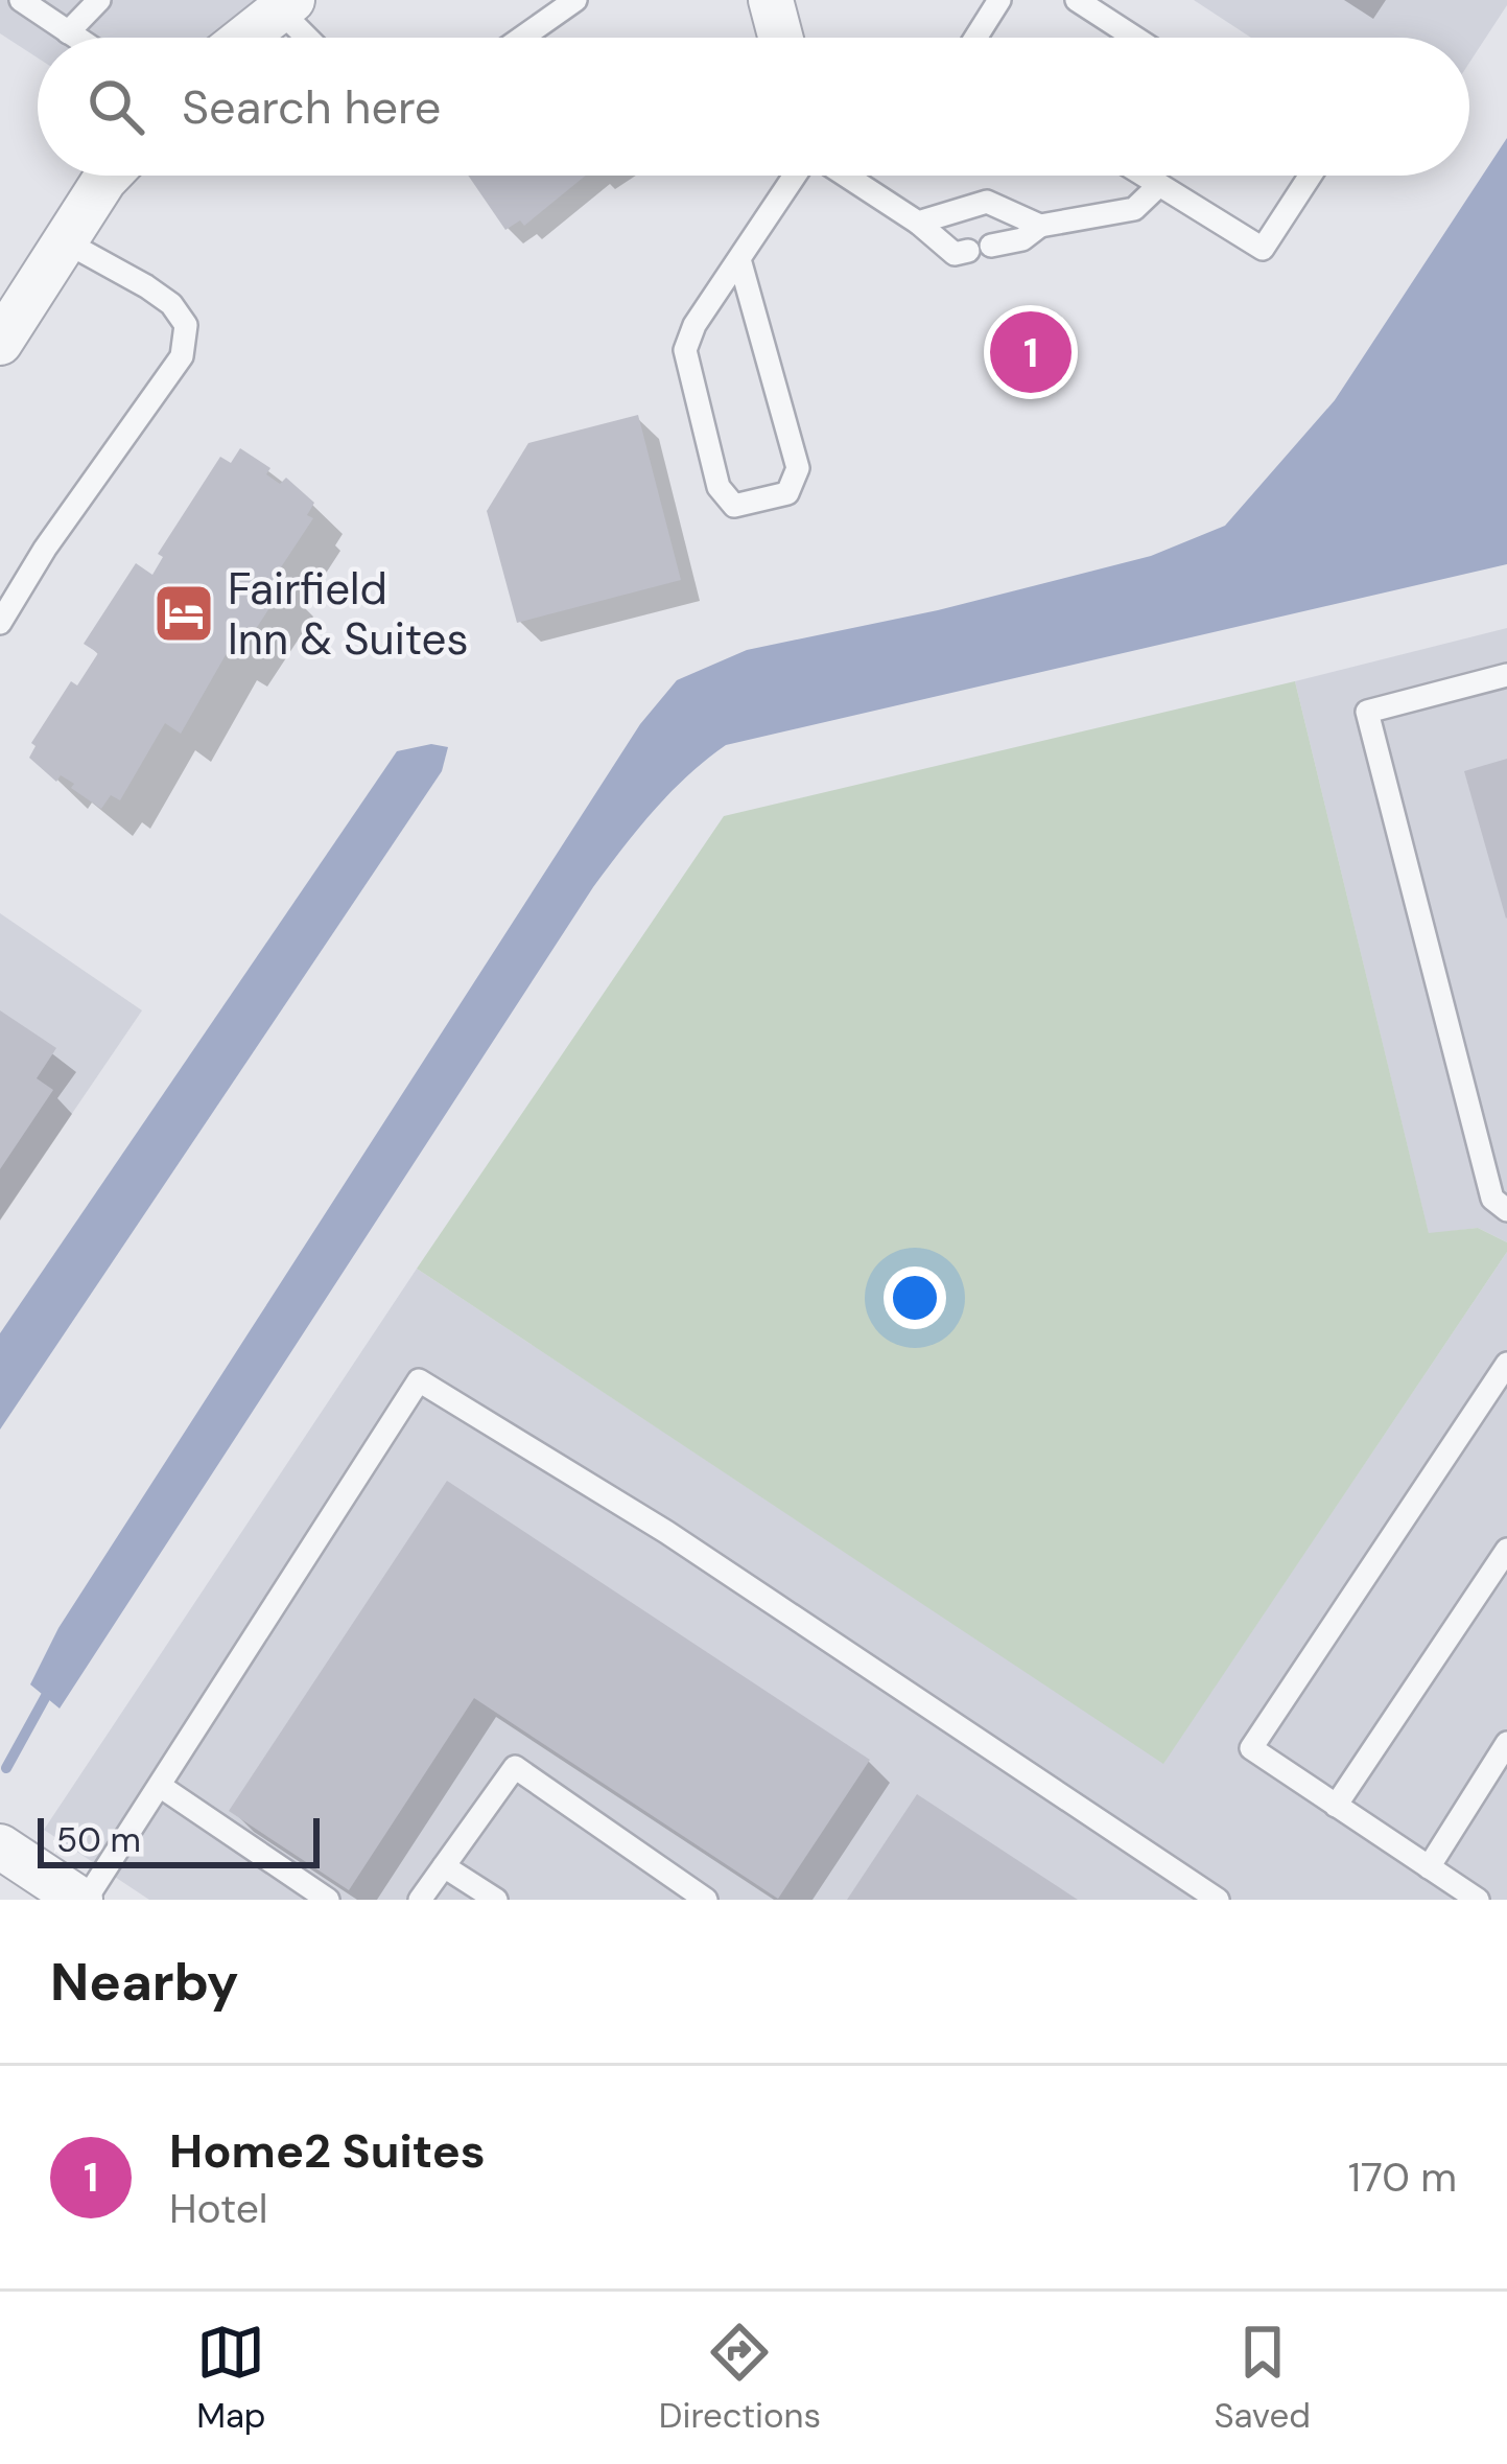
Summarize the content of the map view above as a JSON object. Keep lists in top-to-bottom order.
{
  "places": {
    "hotel": ["Fairfield Inn & Suites"]
  },
  "scale_bar": "50 m",
  "page": {
    "search": "Search here",
    "pins": "1",
    "scale": "50 m",
    "heading": "Nearby",
    "list": [
      {
        "mark": "1",
        "name": "Home2 Suites",
        "note": "Hotel",
        "value": "170 m"
      }
    ],
    "nav": ["Map", "Directions", "Saved"]
  }
}
